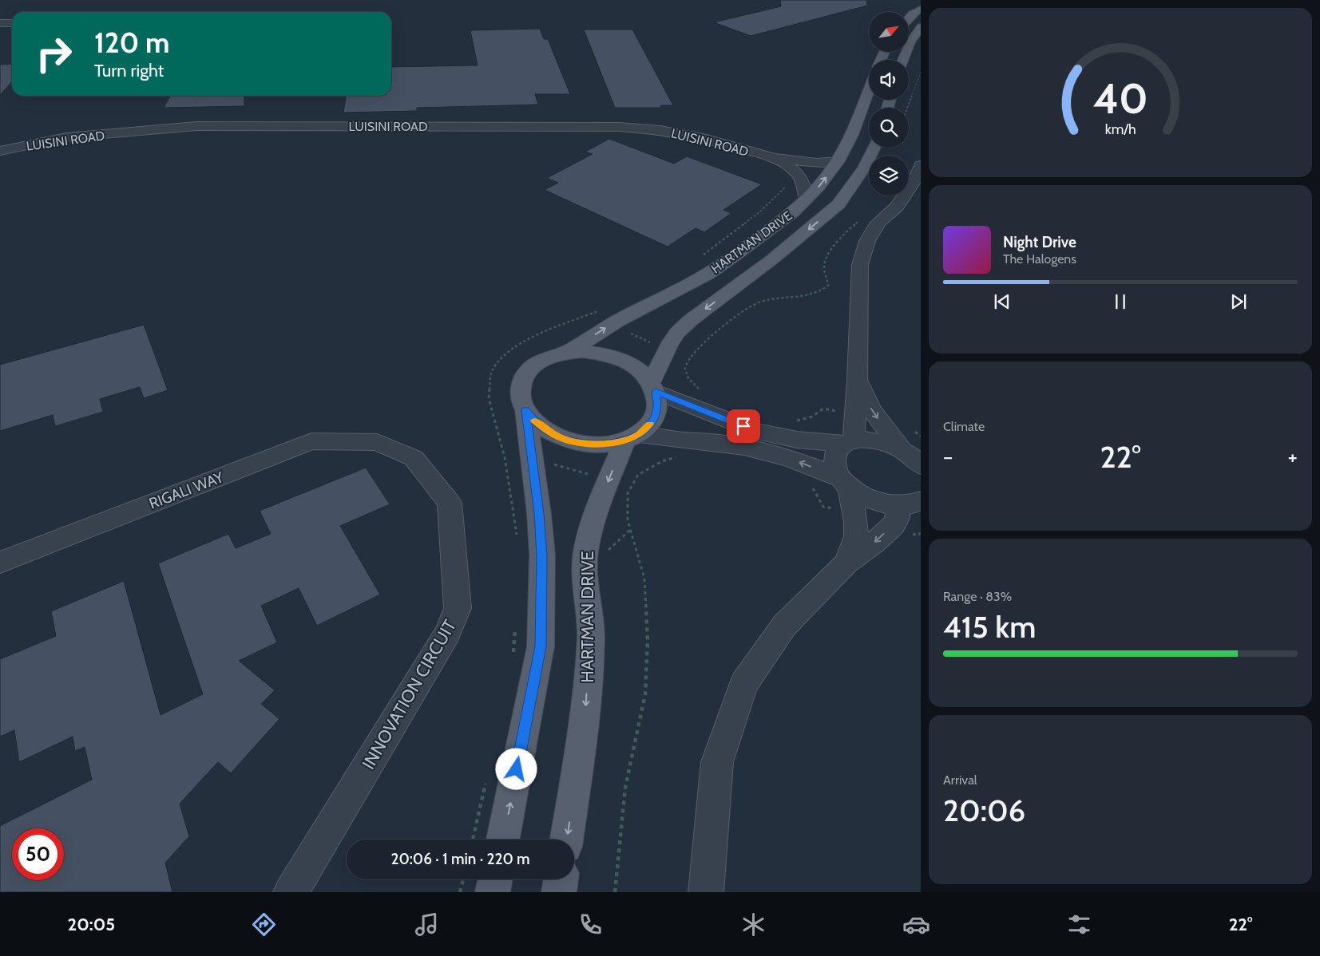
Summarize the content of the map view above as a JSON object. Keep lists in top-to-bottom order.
{
  "streets": {
    "main road": ["HARTMAN DRIVE"],
    "street": ["LUISINI ROAD", "RIGALI WAY", "INNOVATION CIRCUIT"]
  },
  "crossings": [
    ["LUISINI ROAD", "HARTMAN DRIVE"],
    ["RIGALI WAY", "INNOVATION CIRCUIT"]
  ],
  "north": "top right",
  "page": {
    "turn": ["120 m", "Turn right"],
    "song": ["Night Drive", "The Halogens"],
    "tile": [
      "Climate",
      ["Range · 83%", "415 km"],
      ["Arrival", "20:06"]
    ],
    "heat": ["−", "22°", "+"],
    "limit": "50",
    "trip": "20:06 · 1 min · 220 m",
    "tabs": ["20:05", "22°"],
    "gauge": ["40", "km/h"]
  }
}
